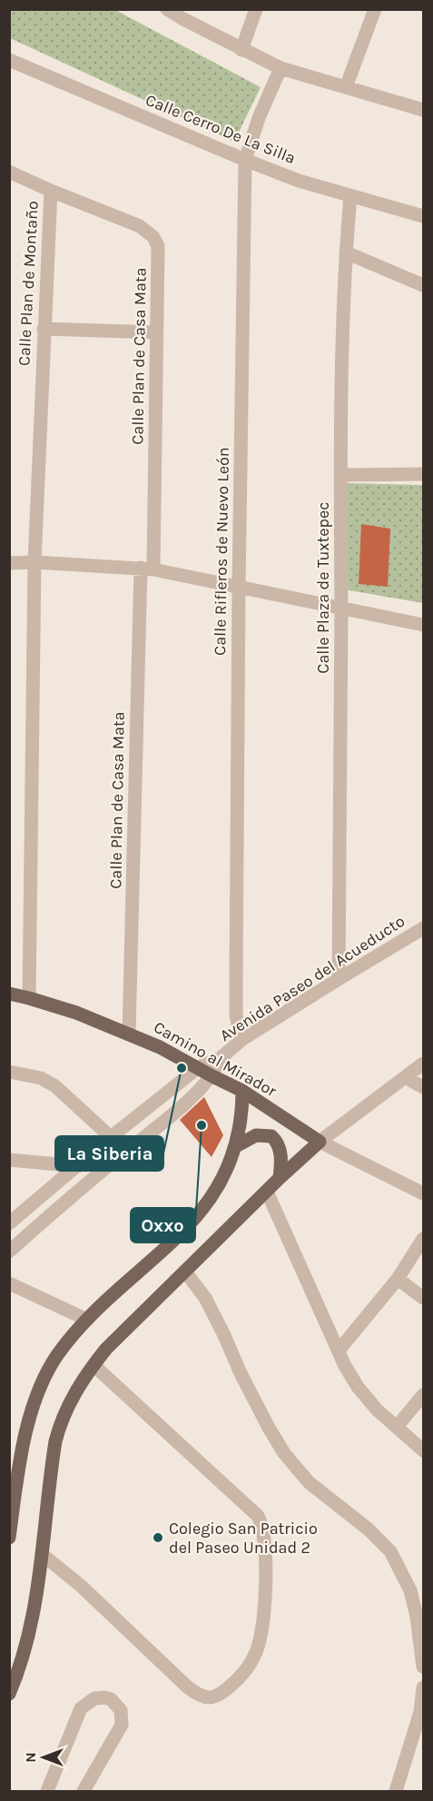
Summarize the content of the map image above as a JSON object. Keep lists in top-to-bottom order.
{
  "streets": {
    "main road": ["Camino al Mirador"],
    "street": [
      "Calle Cerro De La Silla",
      "Calle Plan de Montaño",
      "Calle Plan de Casa Mata",
      "Calle Rifleros de Nuevo León",
      "Calle Plaza de Tuxtepec",
      "Avenida Paseo del Acueducto"
    ]
  },
  "crossings": [
    ["Calle Cerro De La Silla", "Calle Rifleros de Nuevo León"],
    ["Calle Cerro De La Silla", "Calle Plaza de Tuxtepec"],
    ["Calle Plan de Montaño", "Calle Plan de Casa Mata"],
    ["Calle Plan de Montaño", "Camino al Mirador"],
    ["Calle Plan de Casa Mata", "Camino al Mirador"],
    ["Calle Rifleros de Nuevo León", "Avenida Paseo del Acueducto"],
    ["Calle Plaza de Tuxtepec", "Avenida Paseo del Acueducto"],
    ["Avenida Paseo del Acueducto", "Camino al Mirador"]
  ],
  "places": ["La Siberia", "Oxxo", "Colegio San Patricio del Paseo Unidad 2"],
  "north": "left"
}
